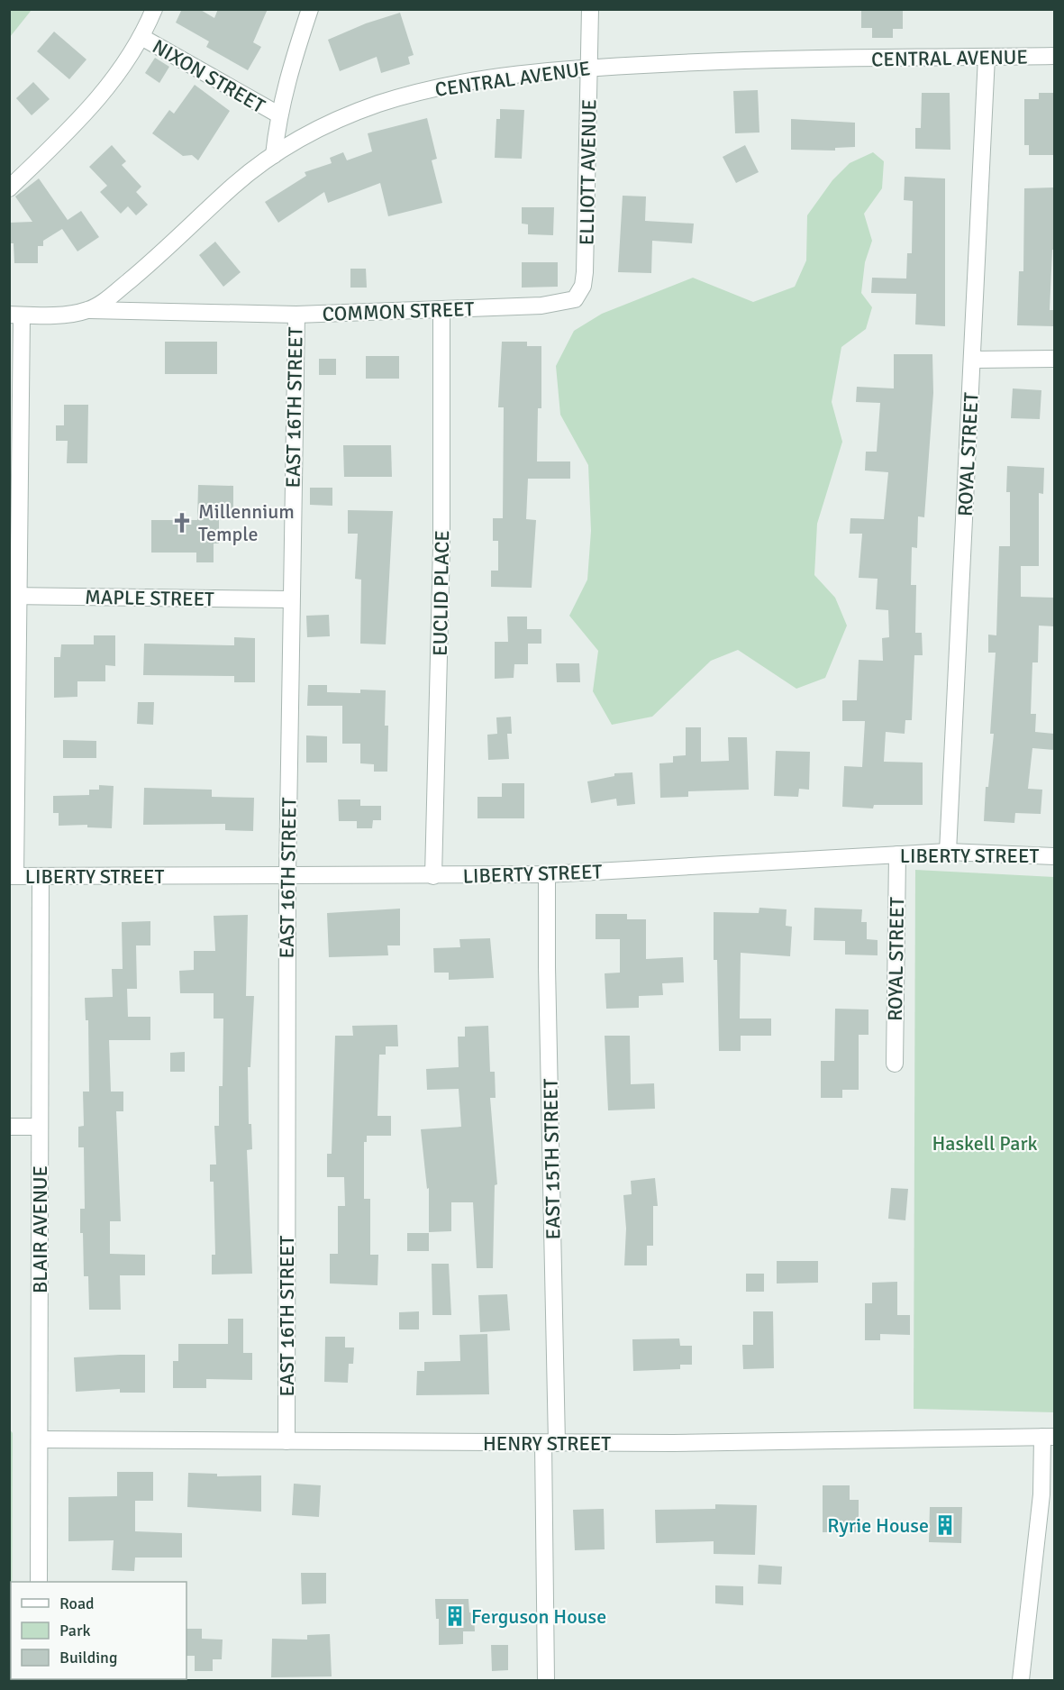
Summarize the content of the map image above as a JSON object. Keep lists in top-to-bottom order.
{
  "streets": {
    "street": [
      "CENTRAL AVENUE",
      "NIXON STREET",
      "ELLIOTT AVENUE",
      "COMMON STREET",
      "EAST 16TH STREET",
      "ROYAL STREET",
      "EUCLID PLACE",
      "MAPLE STREET",
      "LIBERTY STREET",
      "EAST 15TH STREET",
      "BLAIR AVENUE",
      "HENRY STREET"
    ]
  },
  "crossings": [
    ["CENTRAL AVENUE", "ELLIOTT AVENUE"],
    ["CENTRAL AVENUE", "COMMON STREET"],
    ["CENTRAL AVENUE", "ROYAL STREET"],
    ["ELLIOTT AVENUE", "COMMON STREET"],
    ["COMMON STREET", "EAST 16TH STREET"],
    ["COMMON STREET", "EUCLID PLACE"],
    ["EAST 16TH STREET", "MAPLE STREET"],
    ["EAST 16TH STREET", "LIBERTY STREET"],
    ["EAST 16TH STREET", "HENRY STREET"],
    ["ROYAL STREET", "LIBERTY STREET"],
    ["EUCLID PLACE", "LIBERTY STREET"],
    ["LIBERTY STREET", "EAST 15TH STREET"],
    ["LIBERTY STREET", "BLAIR AVENUE"],
    ["EAST 15TH STREET", "HENRY STREET"],
    ["BLAIR AVENUE", "HENRY STREET"]
  ],
  "parks": ["Haskell Park"],
  "places": {
    "church": ["Millennium Temple"],
    "building": ["Ryrie House", "Ferguson House"]
  },
  "legend": ["Road", "Park", "Building"]
}
